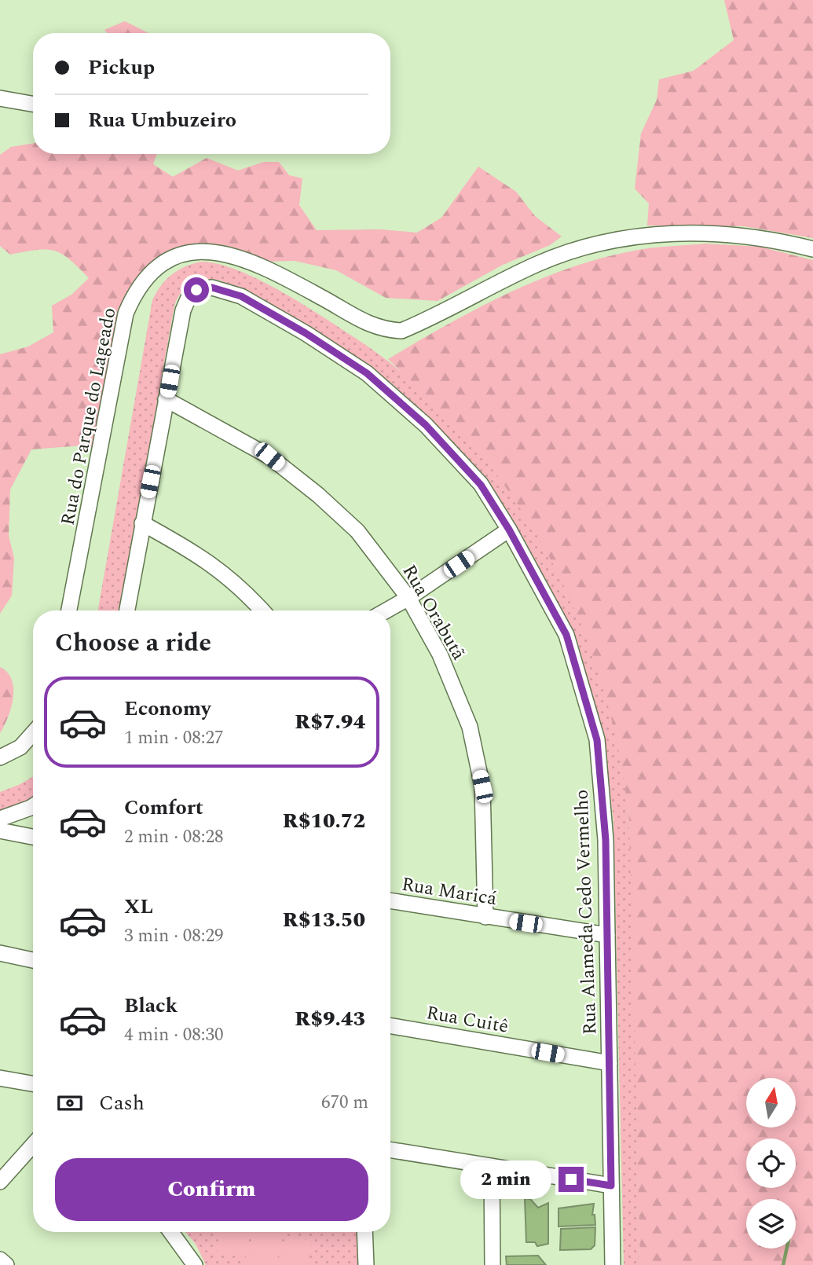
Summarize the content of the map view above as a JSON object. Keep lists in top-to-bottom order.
{
  "streets": {
    "street": [
      "Rua do Parque do Lageado",
      "Rua Orabutã",
      "Rua Maricá",
      "Rua Alameda Cedo Vermelho",
      "Rua Cuitê"
    ]
  },
  "crossings": [
    ["Rua Orabutã", "Rua Maricá"],
    ["Rua Orabutã", "Rua Alameda Cedo Vermelho"],
    ["Rua Maricá", "Rua Alameda Cedo Vermelho"],
    ["Rua Alameda Cedo Vermelho", "Rua Cuitê"]
  ],
  "north": "top",
  "page": {
    "banner": ["Pickup", "Rua Umbuzeiro"],
    "heading": "Choose a ride",
    "list": [
      {
        "name": "Economy",
        "note": "1 min · 08:27",
        "value": "R$7.94"
      },
      {
        "name": "Comfort",
        "note": "2 min · 08:28",
        "value": "R$10.72"
      },
      {
        "name": "XL",
        "note": "3 min · 08:29",
        "value": "R$13.50"
      },
      {
        "name": "Black",
        "note": "4 min · 08:30",
        "value": "R$9.43"
      }
    ],
    "pay": ["Cash", "670 m"],
    "buttons": "Confirm",
    "bubble": "2 min"
  }
}
